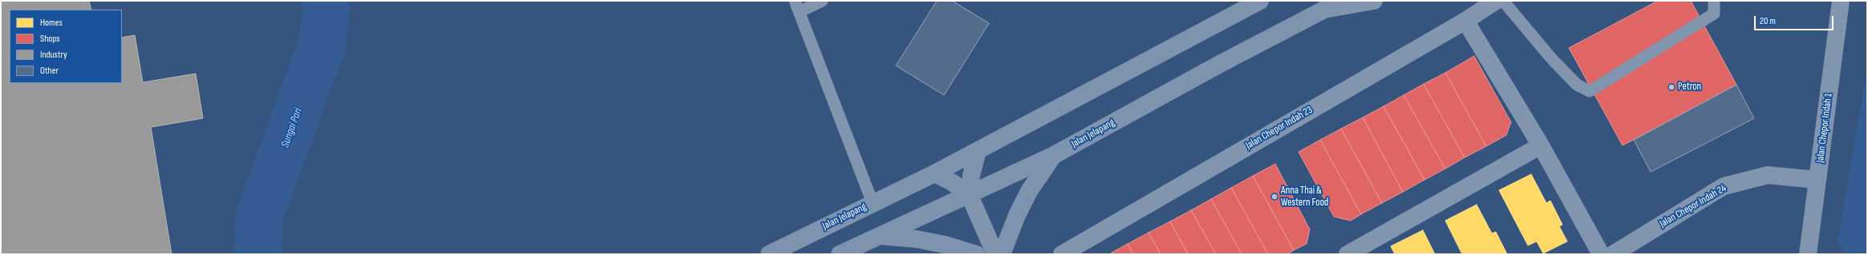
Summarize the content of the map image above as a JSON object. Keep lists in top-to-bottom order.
{
  "streets": {
    "main road": ["Jalan Jelapang"],
    "street": ["Jalan Chepor Indah 23", "Jalan Chepor Indah 1", "Jalan Chepor Indah 24"]
  },
  "crossings": [
    ["Jalan Chepor Indah 1", "Jalan Chepor Indah 24"]
  ],
  "water": ["Sungai Pari"],
  "places": ["Petron", "Anna Thai & Western Food"],
  "legend": [
    "Homes",
    "Shops",
    "Industry",
    "Other"
  ],
  "scale_bar": "20 m"
}
